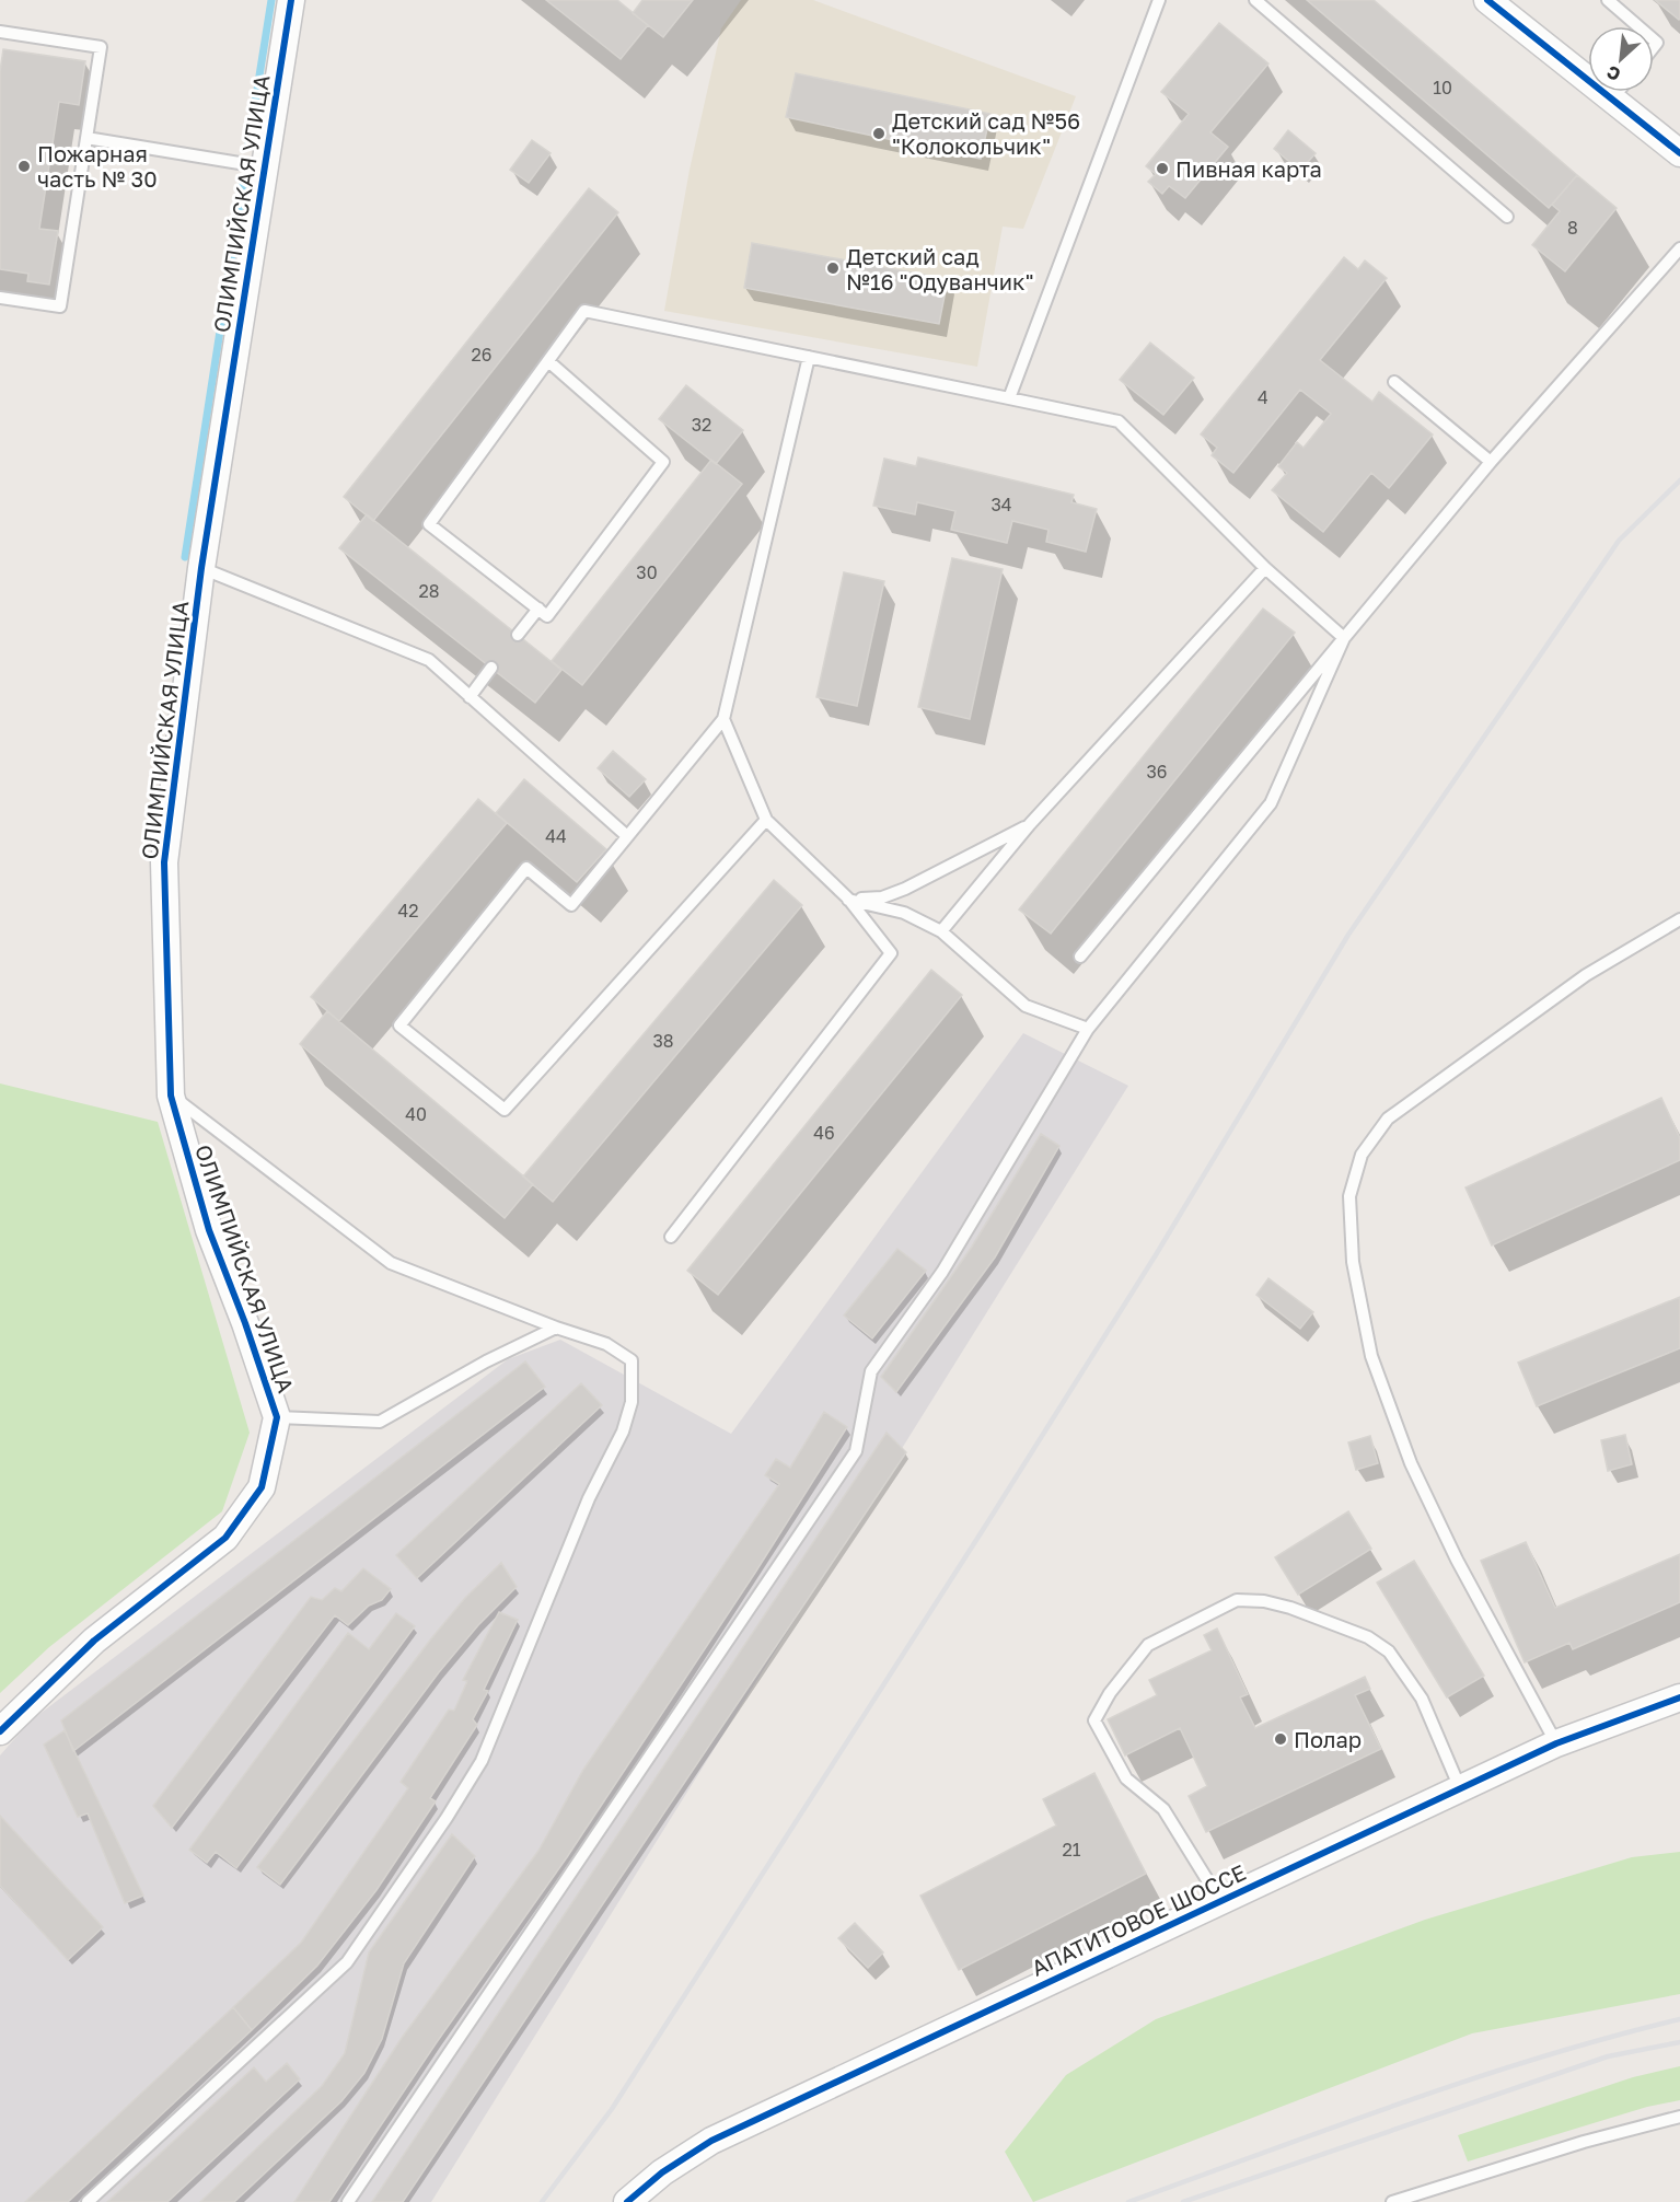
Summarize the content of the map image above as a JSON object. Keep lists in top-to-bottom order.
{
  "streets": {
    "street": ["ОЛИМПИЙСКАЯ УЛИЦА", "АПАТИТОВОЕ ШОССЕ"]
  },
  "places": [
    "Детский сад №56 \"Колокольчик\"",
    "Пожарная часть № 30",
    "Пивная карта",
    "Детский сад №16 \"Одуванчик\"",
    "Полар"
  ],
  "house_numbers": [
    "10",
    "8",
    "26",
    "4",
    "32",
    "34",
    "30",
    "28",
    "36",
    "44",
    "42",
    "38",
    "40",
    "46",
    "21"
  ],
  "north": "bottom left"
}
